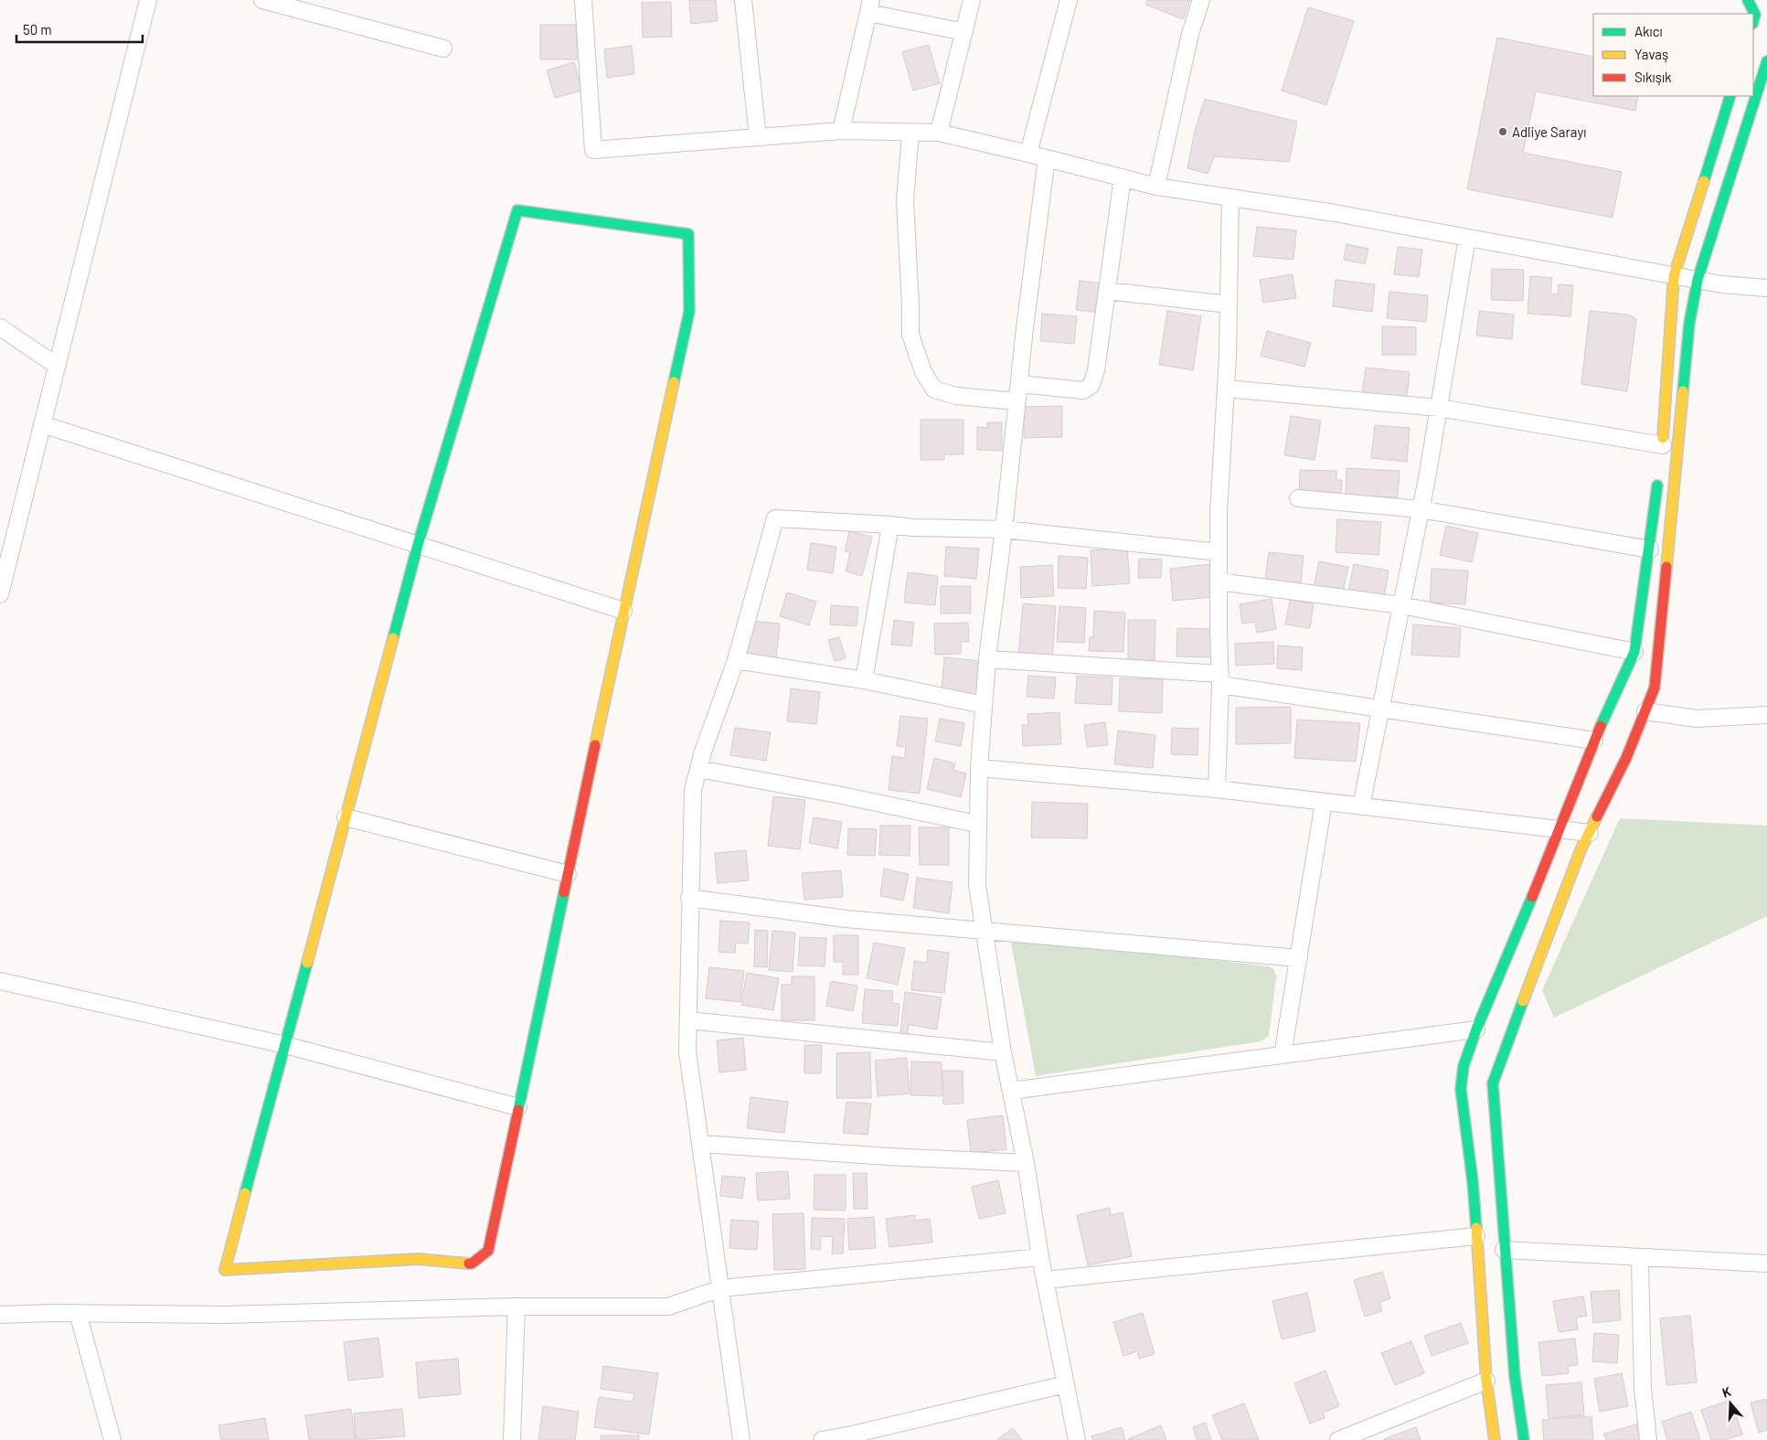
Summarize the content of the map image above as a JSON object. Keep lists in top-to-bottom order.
{
  "places": ["Adliye Sarayı"],
  "legend": ["Akıcı", "Yavaş", "Sıkışık"],
  "scale_bar": "50 m",
  "north": "top"
}
